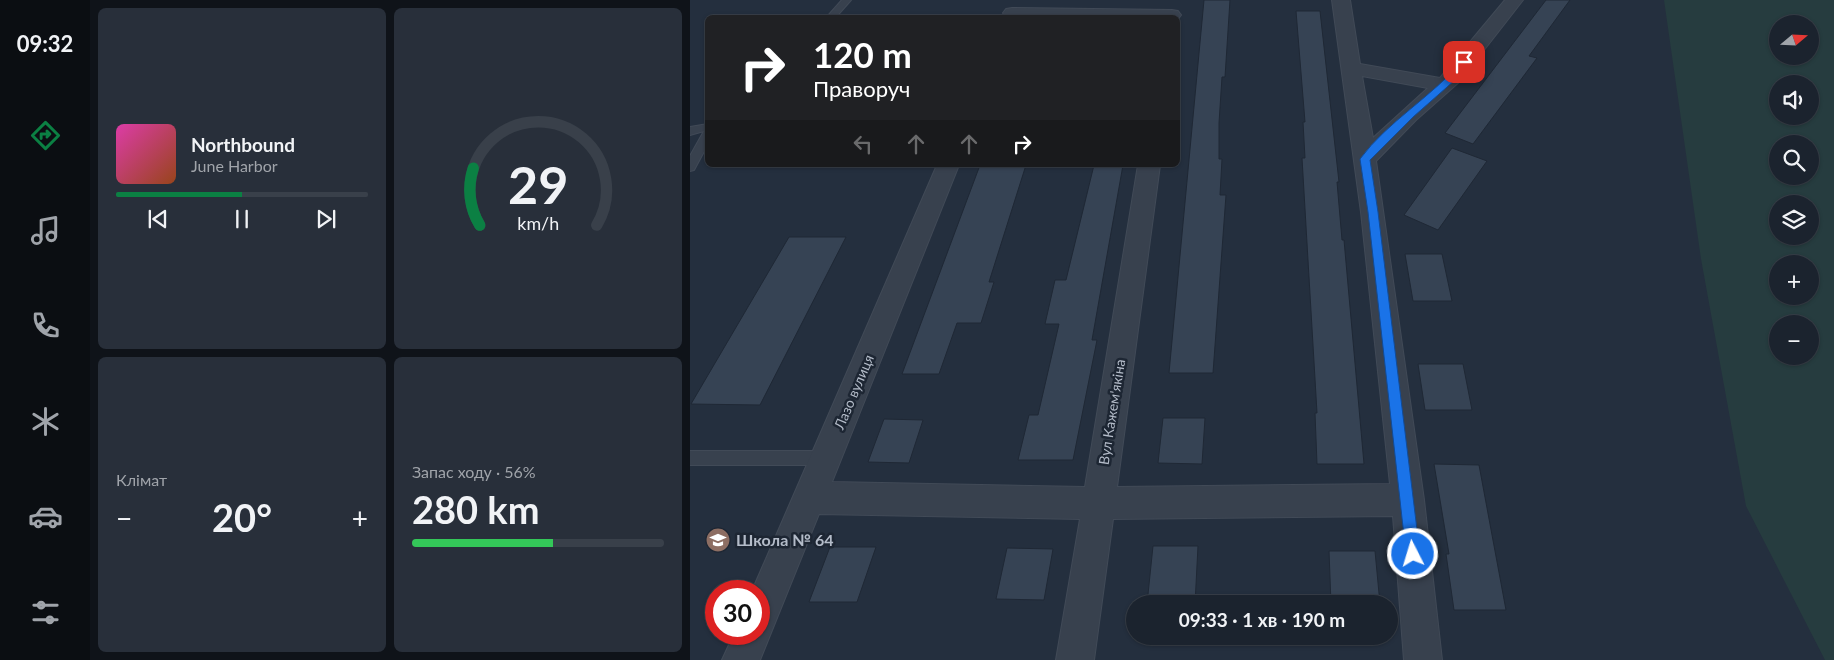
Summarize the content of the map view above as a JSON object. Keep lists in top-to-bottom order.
{
  "streets": {
    "street": ["Лазо вулиця", "Вул Кажем'якіна"]
  },
  "places": {
    "school or university": ["Школа № 64"]
  },
  "north": "right",
  "page": {
    "tabs": "09:32",
    "map_buttons": ["+", "−"],
    "turn": ["120 m", "Праворуч"],
    "song": ["Northbound", "June Harbor"],
    "tile": [
      "Клімат",
      ["Запас ходу · 56%", "280 km"]
    ],
    "heat": ["−", "20°", "+"],
    "limit": "30",
    "trip": "09:33 · 1 хв · 190 m",
    "gauge": ["29", "km/h"]
  }
}
